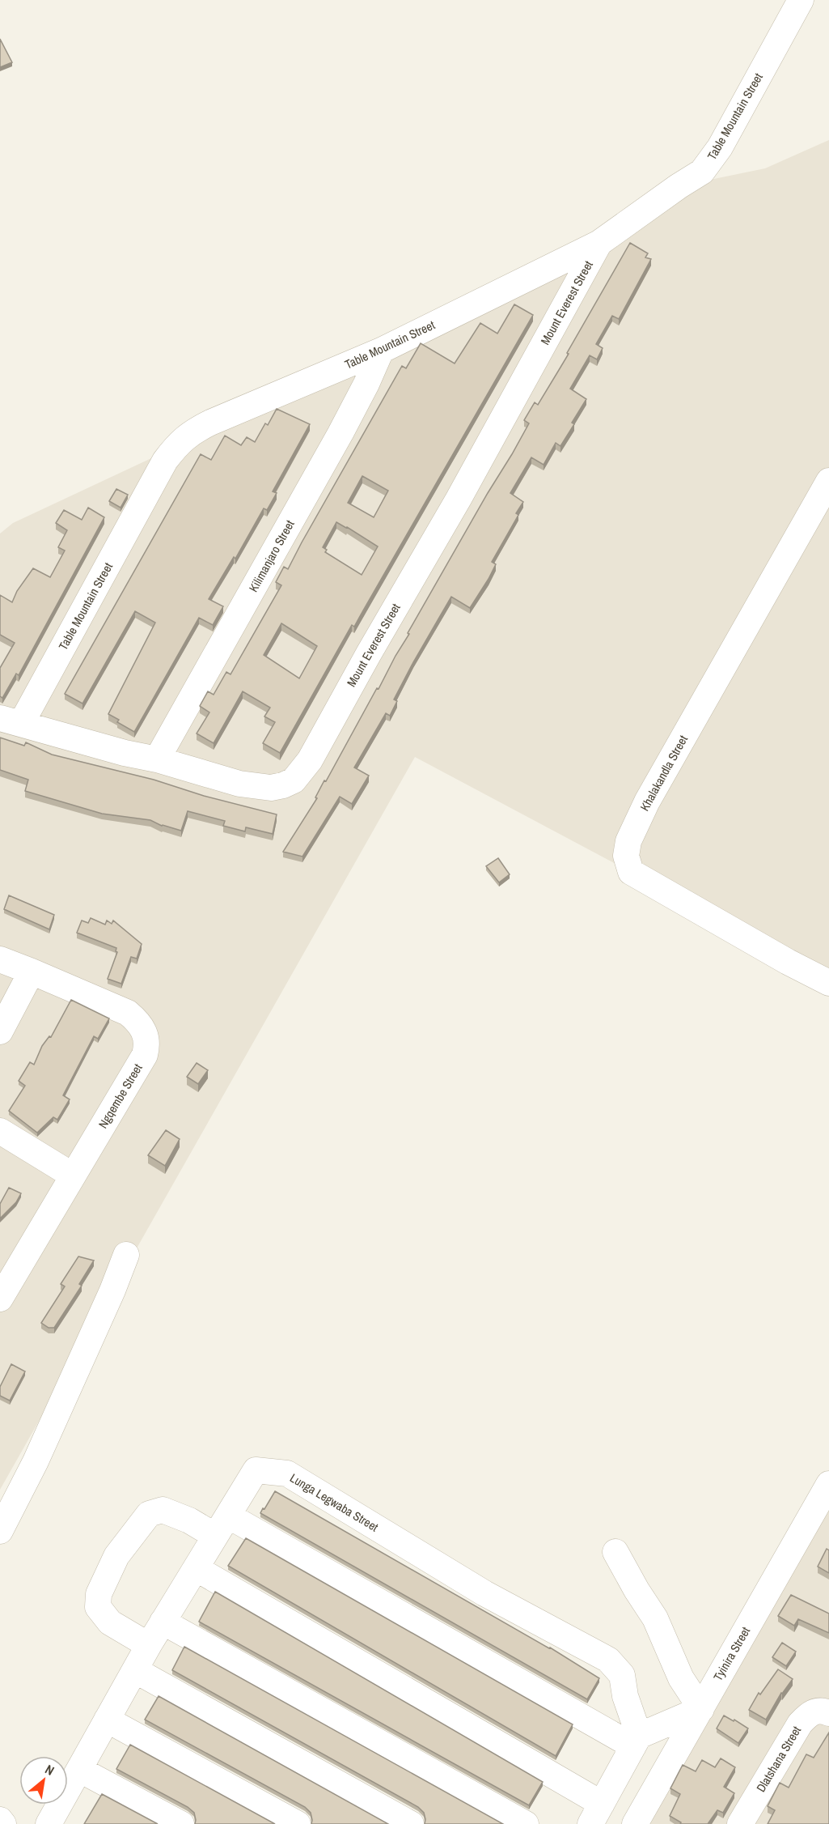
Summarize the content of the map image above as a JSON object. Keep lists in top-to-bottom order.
{
  "streets": {
    "street": [
      "Table Mountain Street",
      "Mount Everest Street",
      "Kilimanjaro Street",
      "Khalakandla Street",
      "Ngqembe Street",
      "Lunga Legwaba Street",
      "Tyinira Street",
      "Dlatshana Street"
    ]
  },
  "crossings": [
    ["Table Mountain Street", "Mount Everest Street"],
    ["Table Mountain Street", "Kilimanjaro Street"],
    ["Mount Everest Street", "Kilimanjaro Street"]
  ],
  "north": "top right"
}
